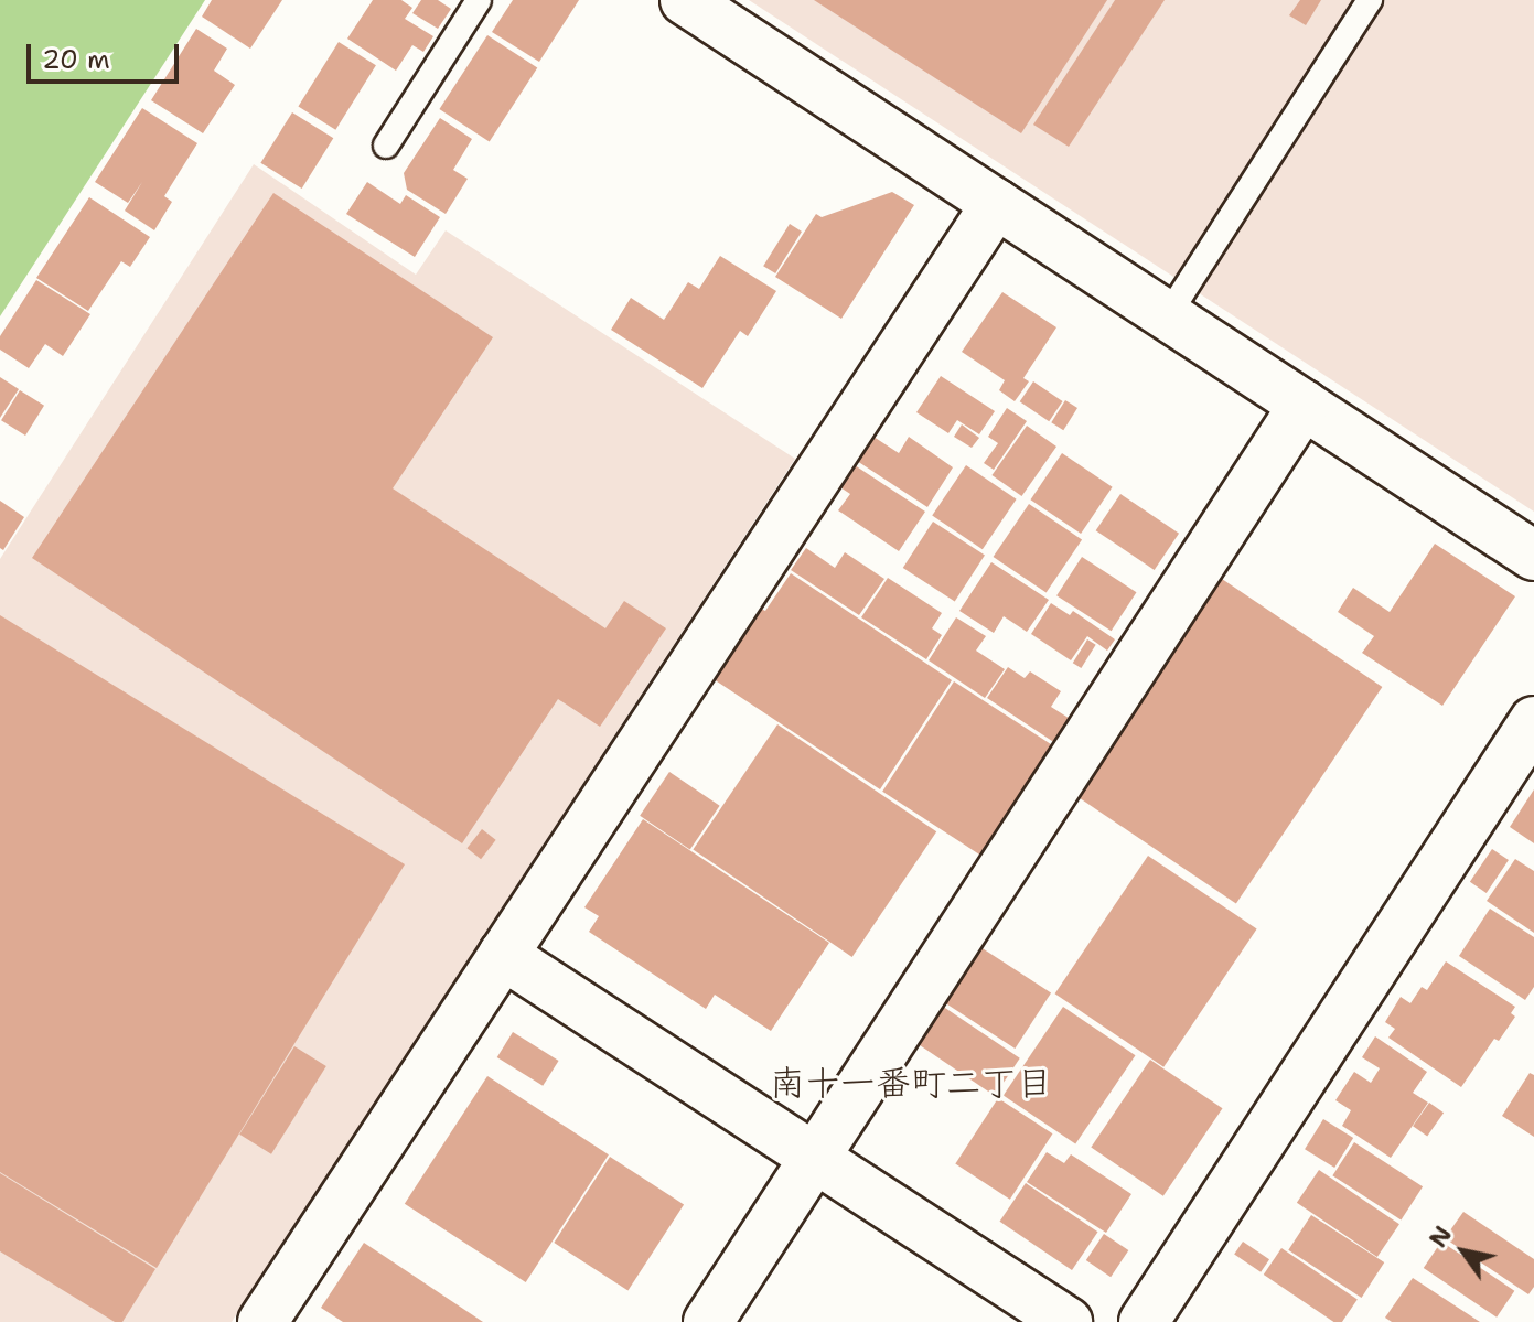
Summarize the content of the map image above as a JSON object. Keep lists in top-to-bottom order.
{
  "districts": ["南十一番町二丁目"],
  "scale_bar": "20 m",
  "north": "top left"
}
